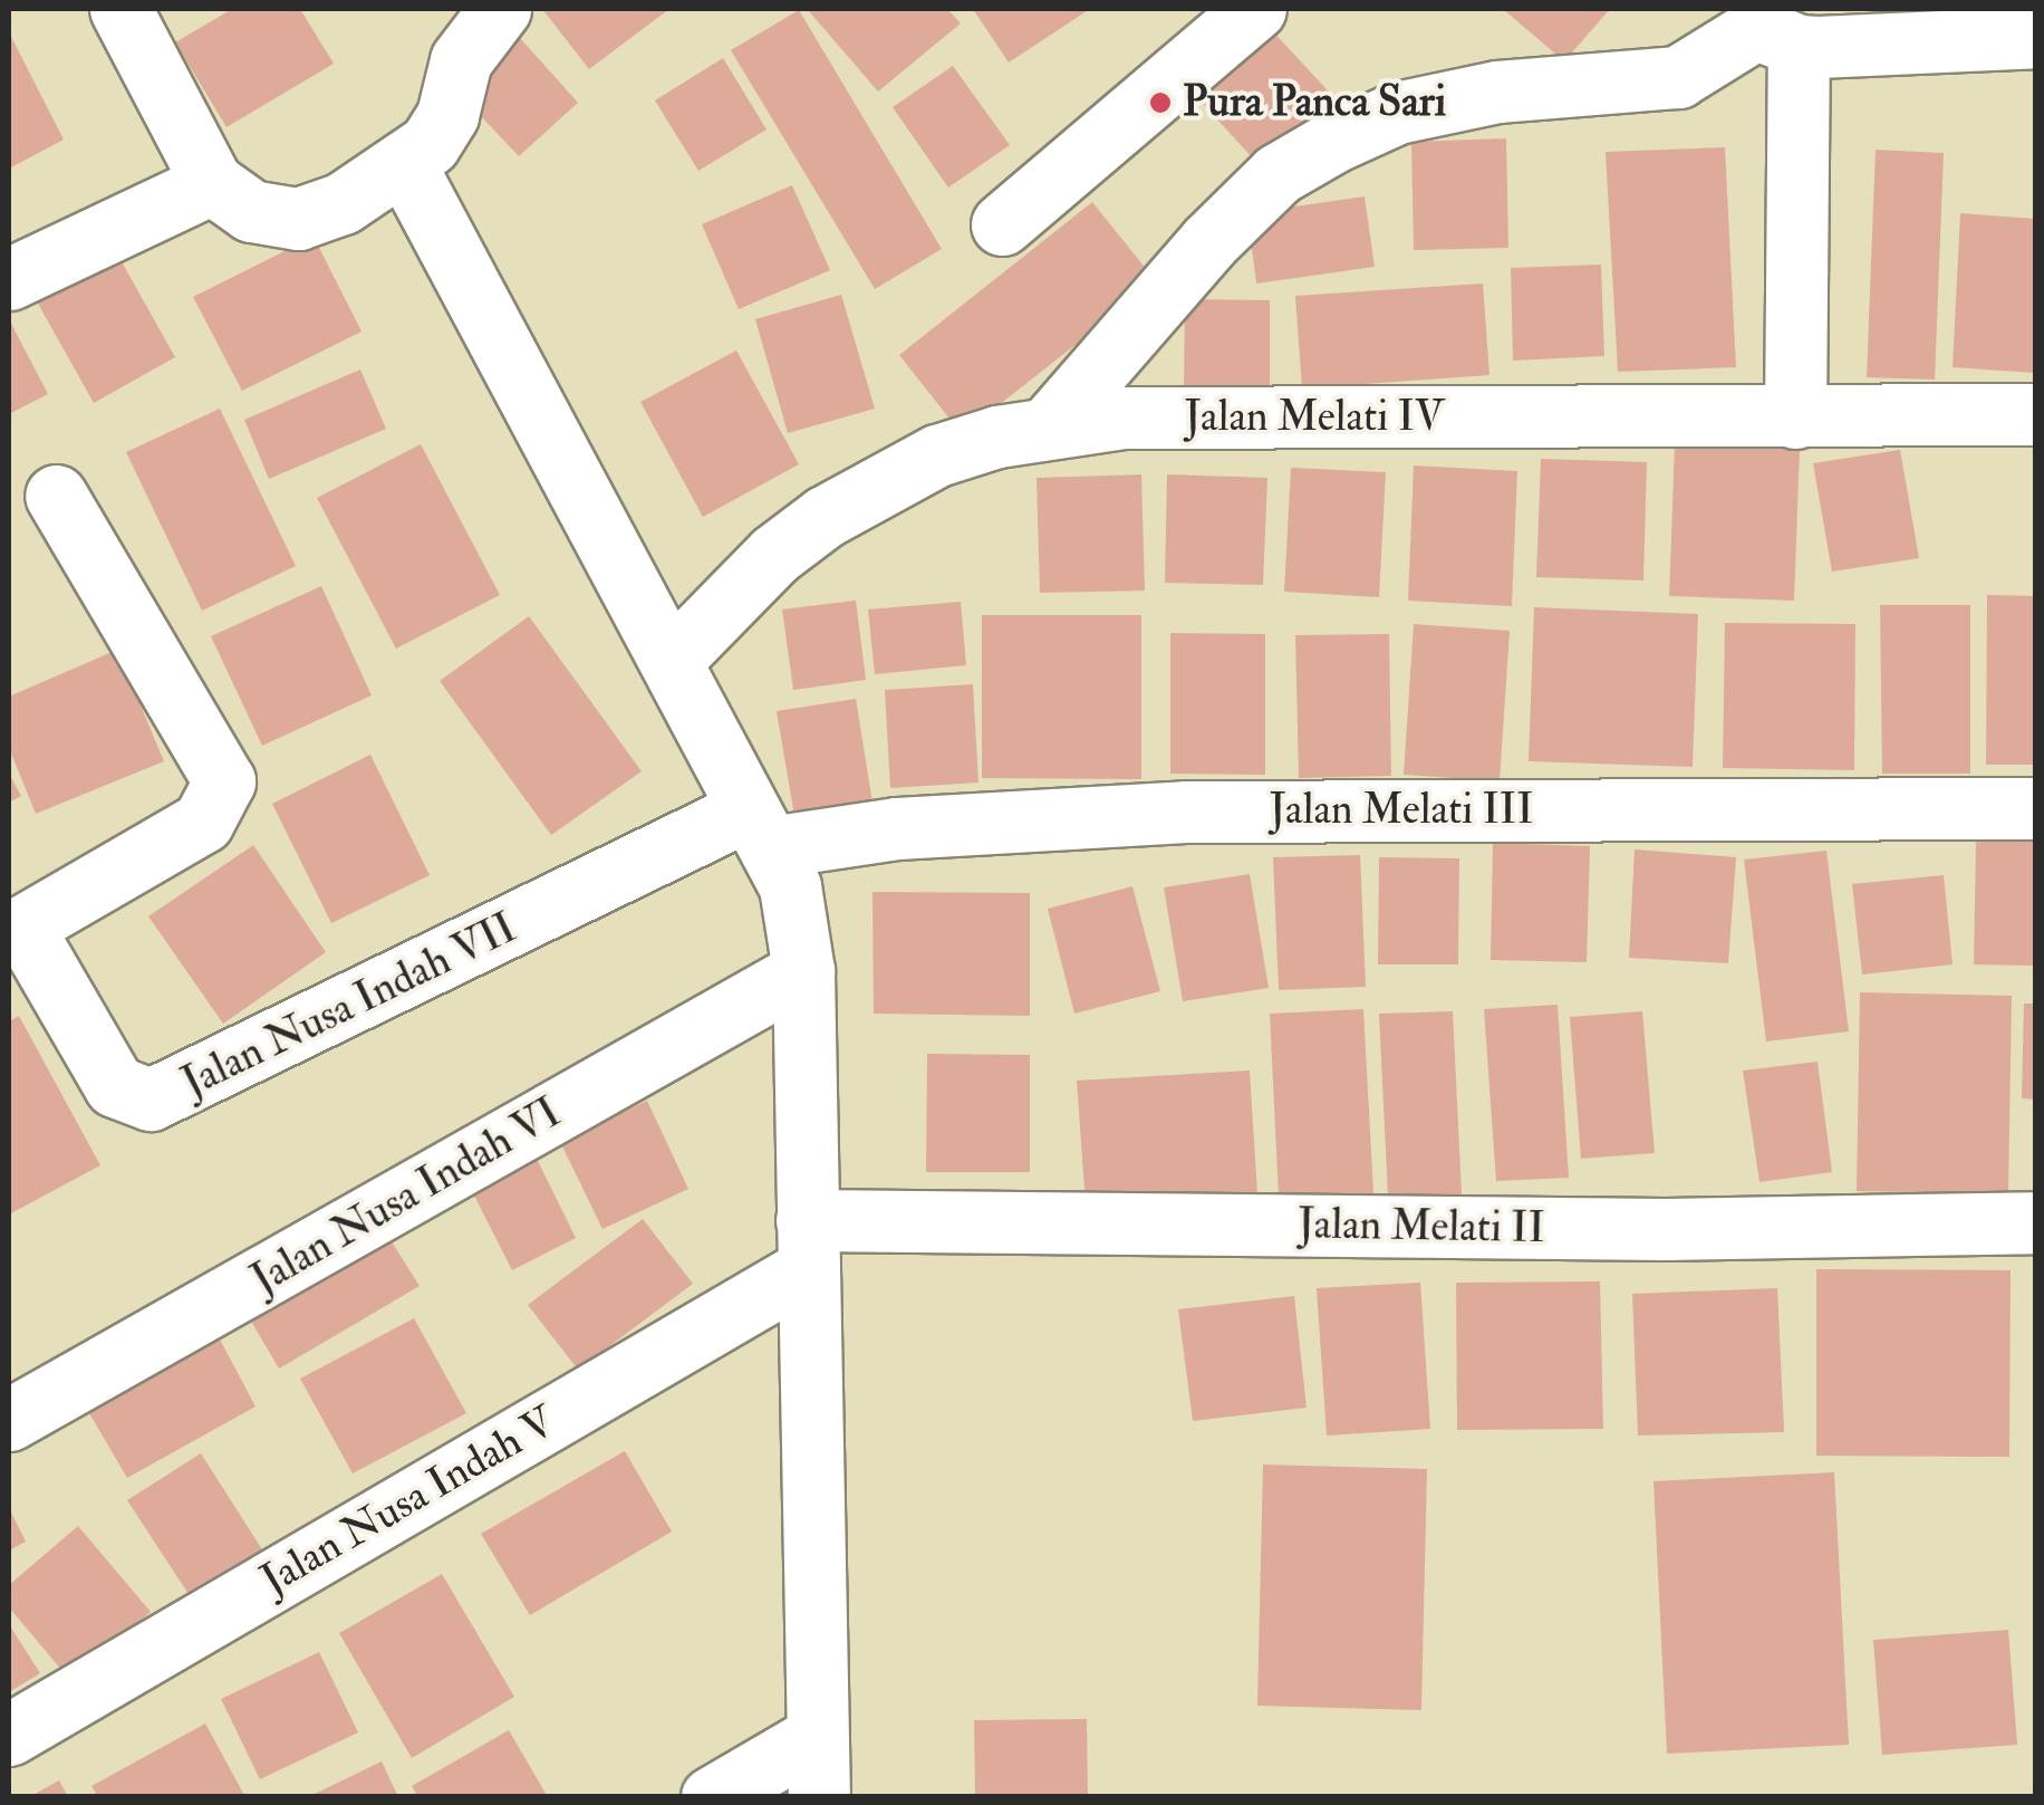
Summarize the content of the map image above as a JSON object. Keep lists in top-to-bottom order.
{
  "streets": {
    "street": [
      "Jalan Melati IV",
      "Jalan Melati III",
      "Jalan Nusa Indah VII",
      "Jalan Nusa Indah VI",
      "Jalan Melati II",
      "Jalan Nusa Indah V"
    ]
  },
  "crossings": [
    ["Jalan Melati III", "Jalan Nusa Indah VII"],
    ["Jalan Melati II", "Jalan Nusa Indah V"]
  ],
  "places": ["Pura Panca Sari"]
}
